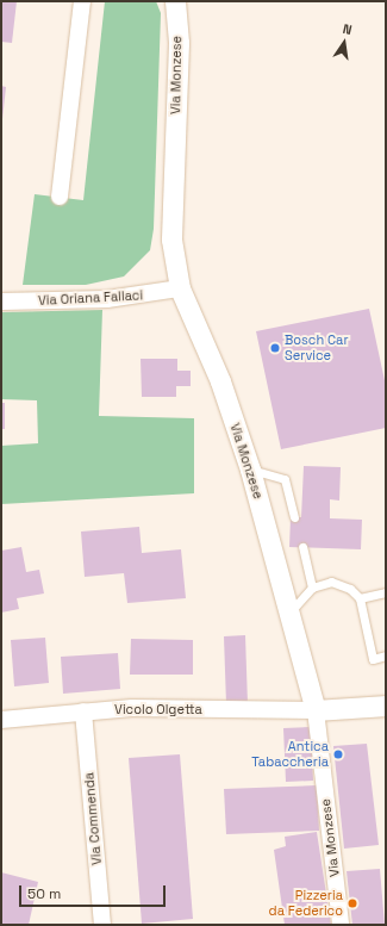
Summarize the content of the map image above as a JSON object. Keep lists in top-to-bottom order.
{
  "streets": {
    "street": [
      "Via Monzese",
      "Via Oriana Fallaci",
      "Vicolo Olgetta",
      "Via Commenda"
    ]
  },
  "crossings": [
    ["Via Monzese", "Via Oriana Fallaci"],
    ["Via Monzese", "Vicolo Olgetta"],
    ["Vicolo Olgetta", "Via Commenda"]
  ],
  "places": ["Bosch Car Service", "Antica Tabaccheria", "Pizzeria da Federico"],
  "scale_bar": "50 m",
  "north": "top"
}
